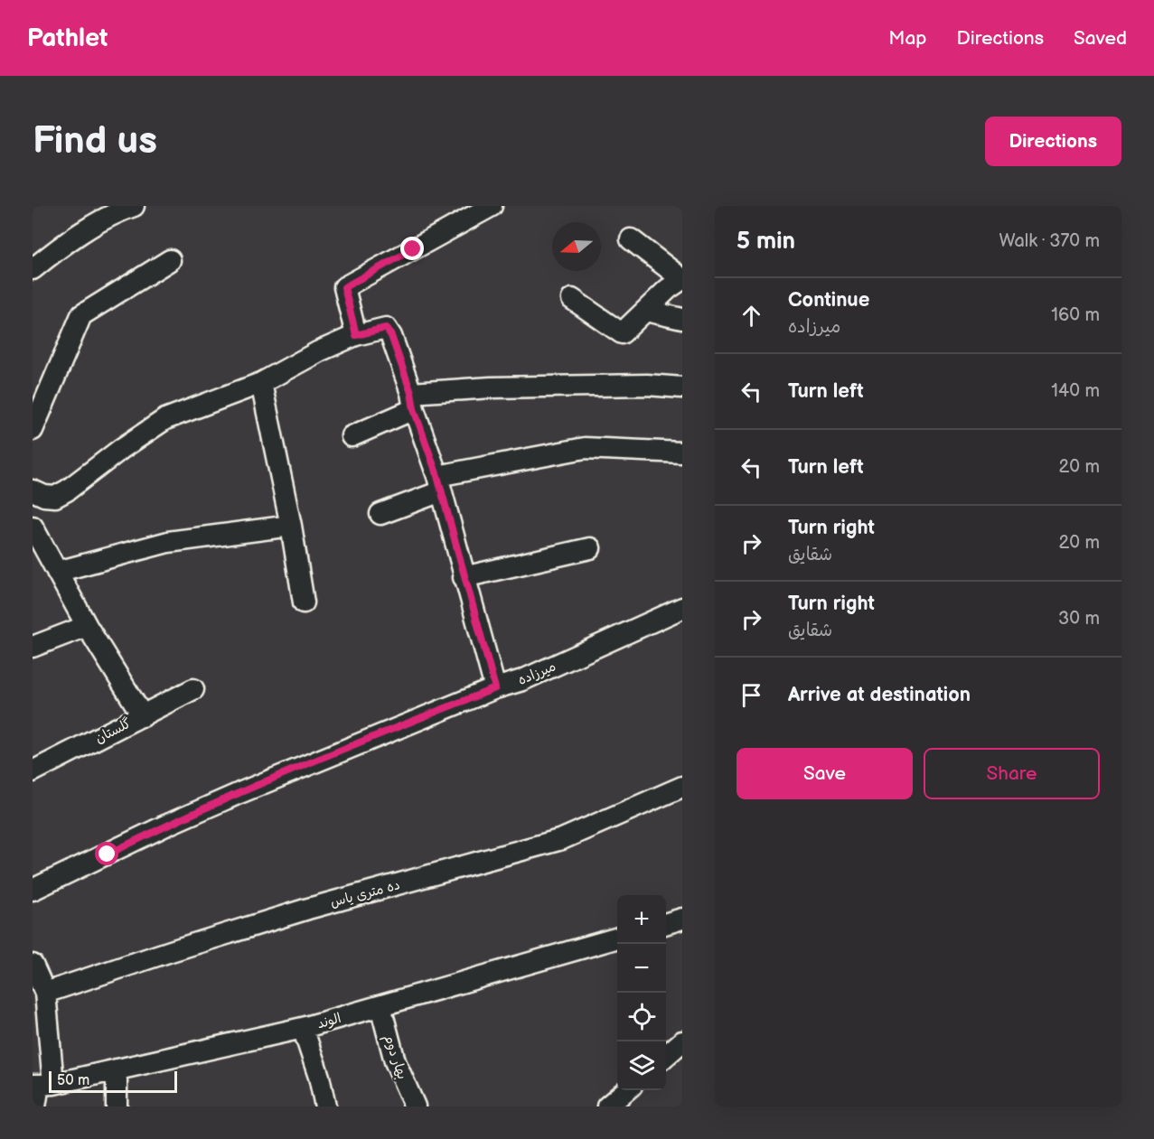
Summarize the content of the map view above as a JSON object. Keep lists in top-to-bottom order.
{
  "streets": {
    "street": [
      "میرزاده",
      "گلستان",
      "ده متری یاس",
      "الوند",
      "بهار دوم"
    ]
  },
  "crossings": [
    ["الوند", "بهار دوم"]
  ],
  "scale_bar": "50 m",
  "north": "left",
  "page": {
    "header": "Pathlet",
    "nav": ["Map", "Directions", "Saved"],
    "buttons": [
      "Directions",
      ["Save", "Share"]
    ],
    "title": "Find us",
    "heading": ["5 min", "Walk · 370 m"],
    "list": [
      ["Continue", "میرزاده", "160 m"],
      ["Turn left", "140 m"],
      ["Turn left", "20 m"],
      ["Turn right", "شقایق", "20 m"],
      ["Turn right", "شقایق", "30 m"],
      "Arrive at destination"
    ],
    "map_buttons": ["+", "−"],
    "scale": "50 m"
  }
}
